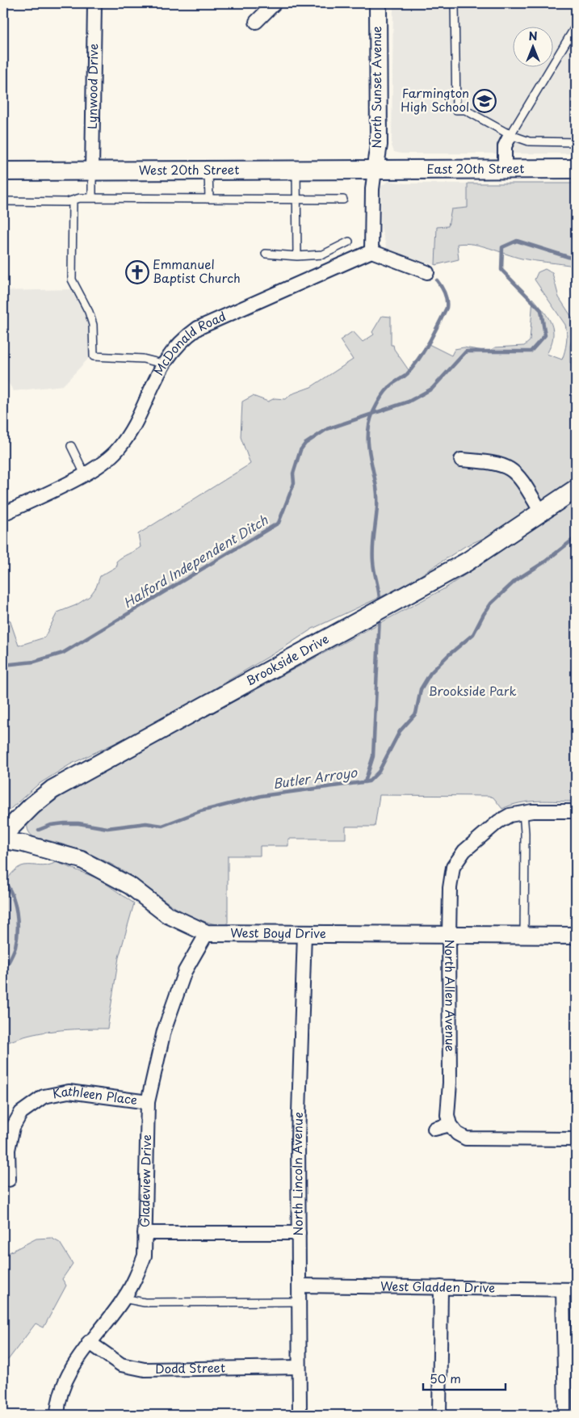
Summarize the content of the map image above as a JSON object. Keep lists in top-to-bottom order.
{
  "streets": {
    "main road": ["East 20th Street", "West 20th Street", "Brookside Drive"],
    "street": [
      "Lynwood Drive",
      "North Sunset Avenue",
      "McDonald Road",
      "West Boyd Drive",
      "North Allen Avenue",
      "Kathleen Place",
      "North Lincoln Avenue",
      "Gladeview Drive",
      "West Gladden Drive",
      "Dodd Street"
    ]
  },
  "crossings": [
    ["Lynwood Drive", "West 20th Street"],
    ["North Sunset Avenue", "East 20th Street"],
    ["North Sunset Avenue", "West 20th Street"],
    ["East 20th Street", "West 20th Street"],
    ["West Boyd Drive", "North Allen Avenue"],
    ["West Boyd Drive", "North Lincoln Avenue"],
    ["West Boyd Drive", "Gladeview Drive"],
    ["Kathleen Place", "Gladeview Drive"],
    ["North Lincoln Avenue", "West Gladden Drive"],
    ["North Lincoln Avenue", "Dodd Street"],
    ["Gladeview Drive", "Dodd Street"]
  ],
  "water": ["Halford Independent Ditch", "Butler Arroyo"],
  "parks": ["Brookside Park"],
  "places": {
    "school or university": ["Farmington High School"],
    "church": ["Emmanuel Baptist Church"]
  },
  "scale_bar": "50 m",
  "north": "top"
}
